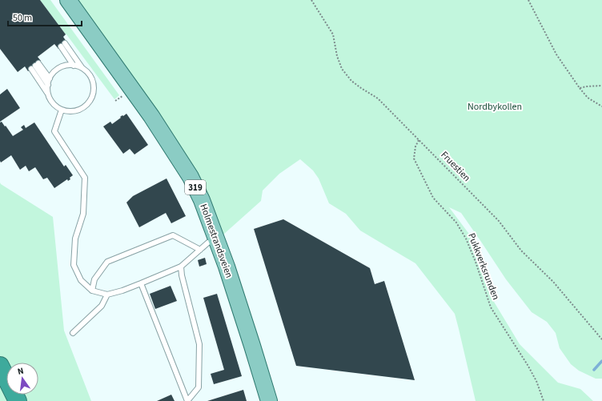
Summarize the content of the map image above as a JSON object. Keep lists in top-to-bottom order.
{
  "streets": {
    "main road": ["319", "Holmestrandsveien"],
    "path": ["Fruestien", "Pukkverksrunden"]
  },
  "crossings": [
    ["Fruestien", "Pukkverksrunden"]
  ],
  "parks": ["Nordbykollen"],
  "scale_bar": "50 m",
  "north": "top"
}
